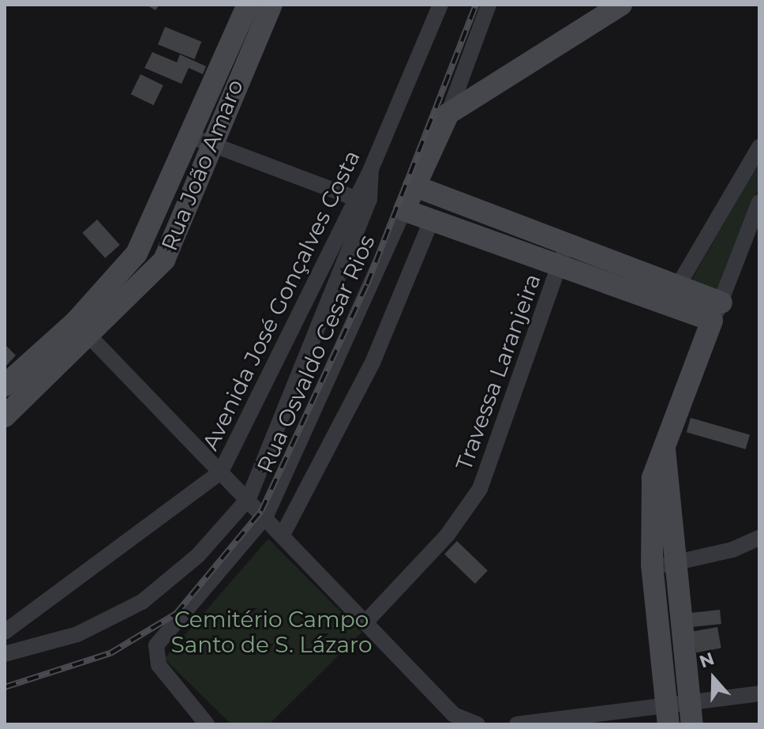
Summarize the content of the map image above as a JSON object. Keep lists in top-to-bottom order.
{
  "streets": {
    "street": [
      "Rua João Amaro",
      "Avenida José Gonçalves Costa",
      "Rua Osvaldo Cesar Rios",
      "Travessa Laranjeira"
    ]
  },
  "parks": ["Cemitério Campo Santo de S. Lázaro"],
  "north": "top"
}
